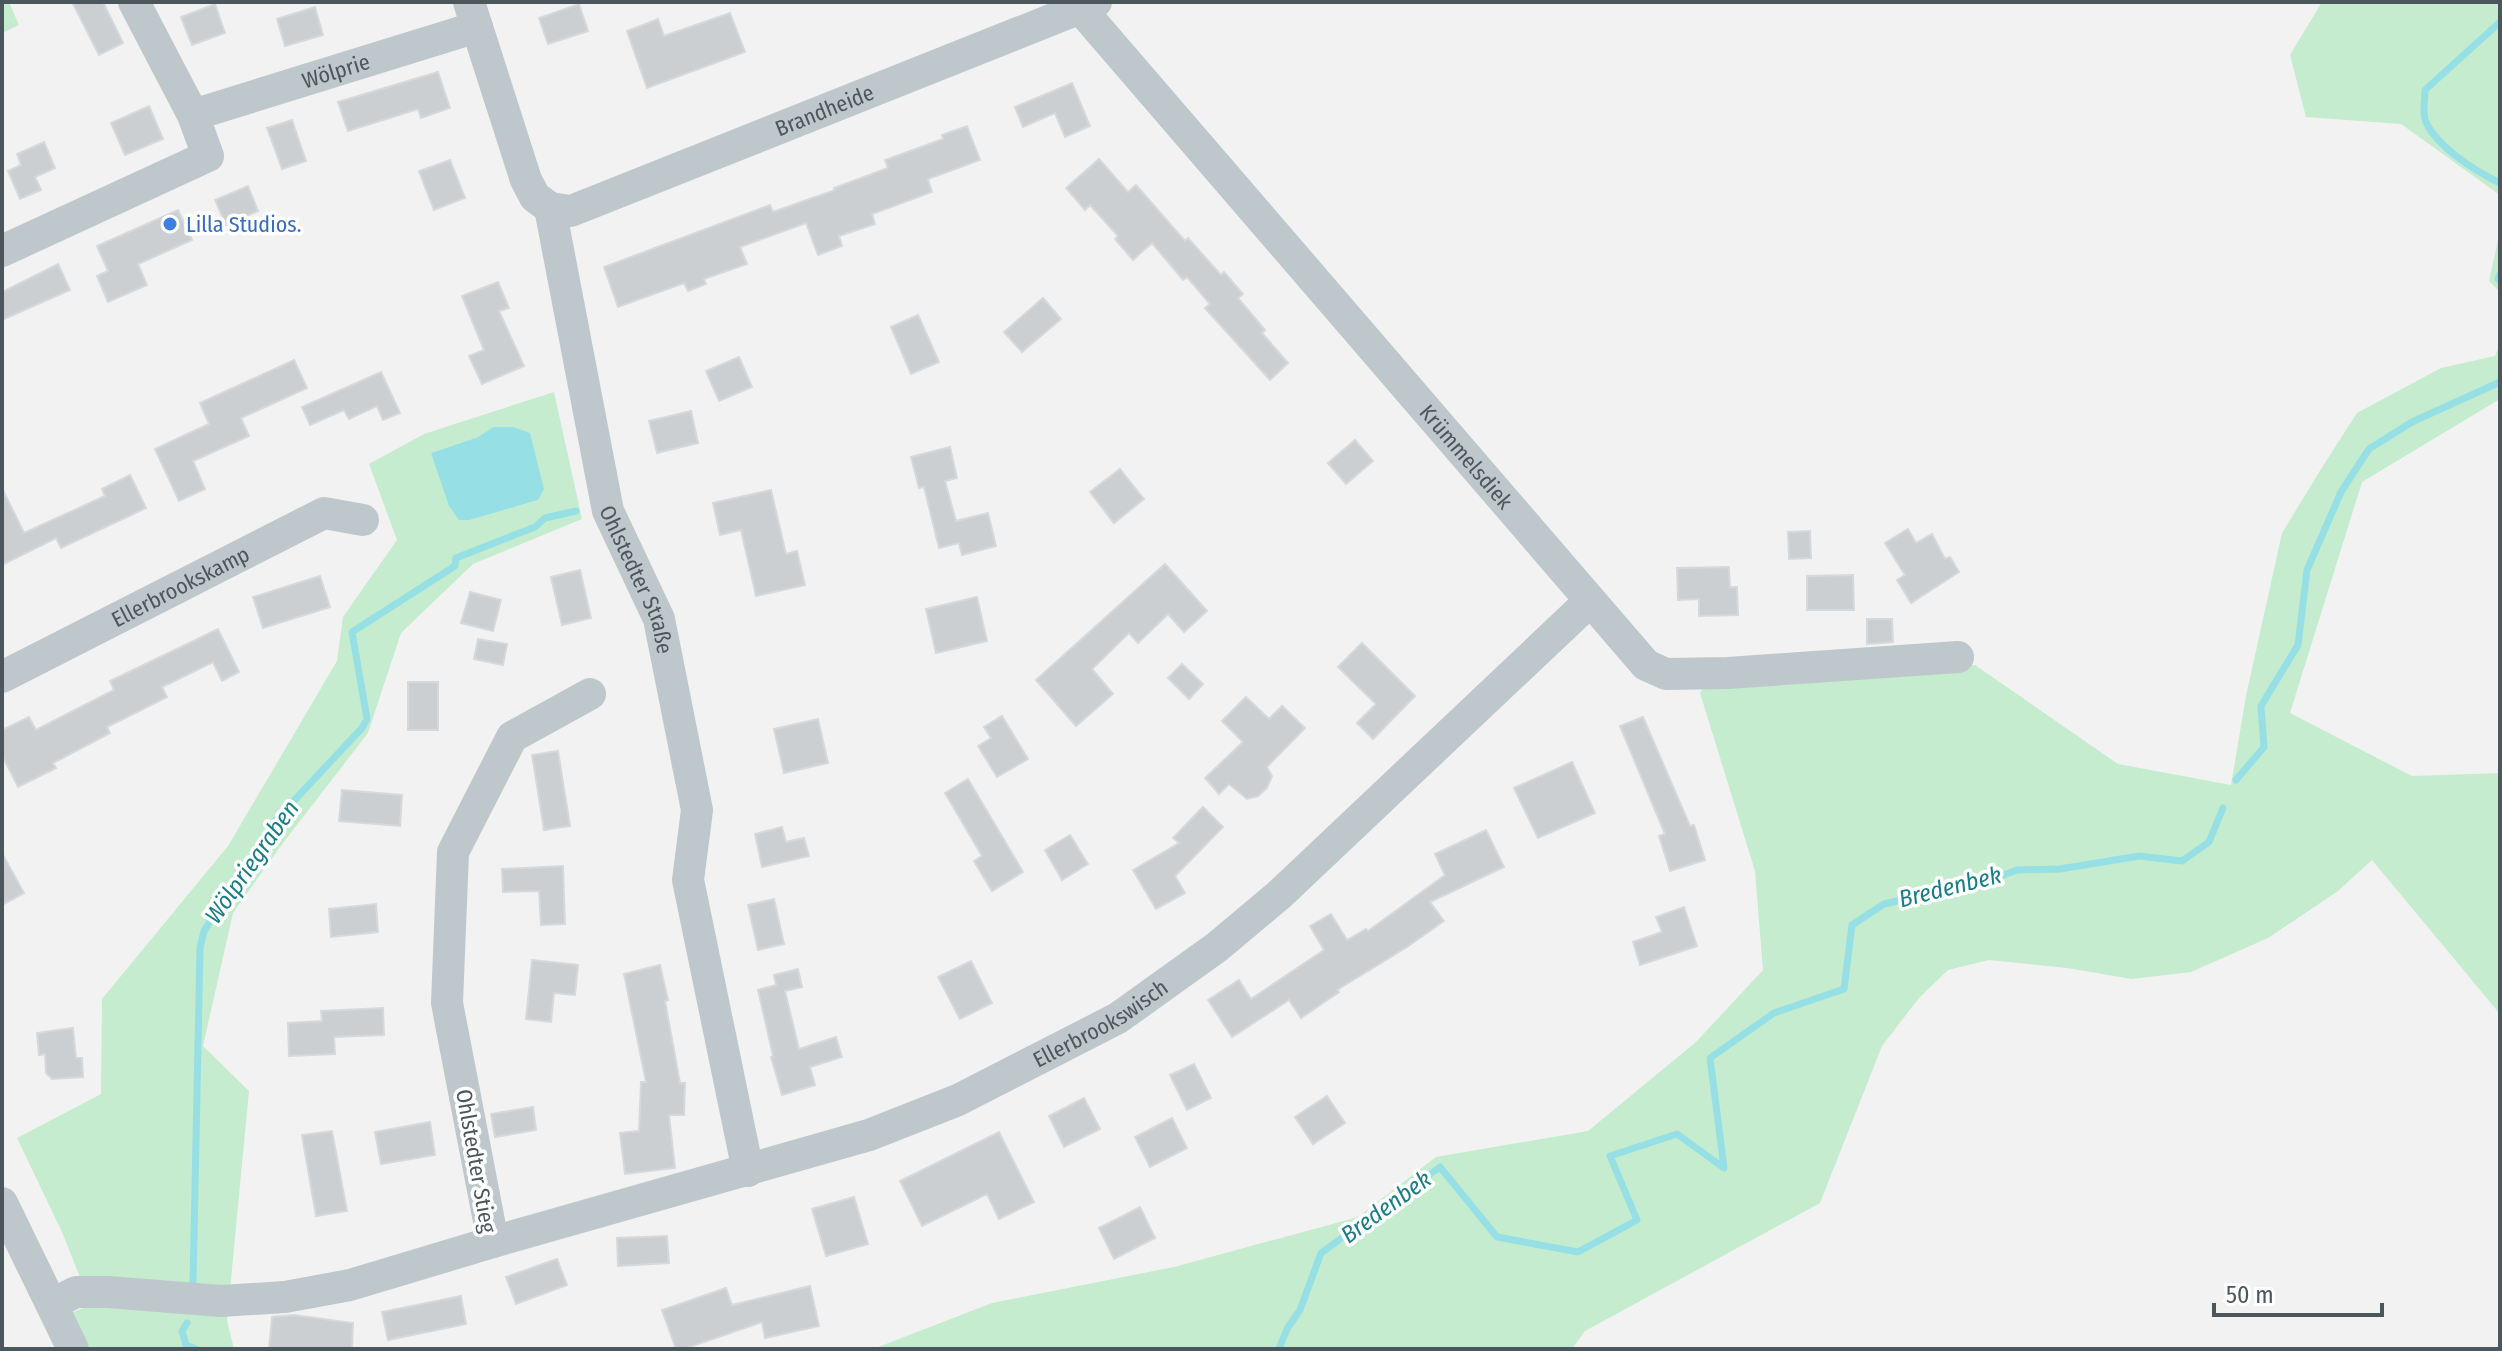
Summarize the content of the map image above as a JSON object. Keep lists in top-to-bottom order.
{
  "streets": {
    "street": [
      "Wölprie",
      "Brandheide",
      "Krümmelsdiek",
      "Ohlstedter Straße",
      "Ellerbrookskamp",
      "Ellerbrookswisch",
      "Ohlstedter Stieg"
    ]
  },
  "crossings": [
    ["Wölprie", "Ohlstedter Straße"],
    ["Brandheide", "Krümmelsdiek"],
    ["Brandheide", "Ohlstedter Straße"],
    ["Krümmelsdiek", "Ellerbrookswisch"],
    ["Ohlstedter Straße", "Ellerbrookswisch"],
    ["Ellerbrookswisch", "Ohlstedter Stieg"]
  ],
  "water": ["Wölpriegraben", "Bredenbek"],
  "places": ["Lilla Studios."],
  "scale_bar": "50 m"
}
